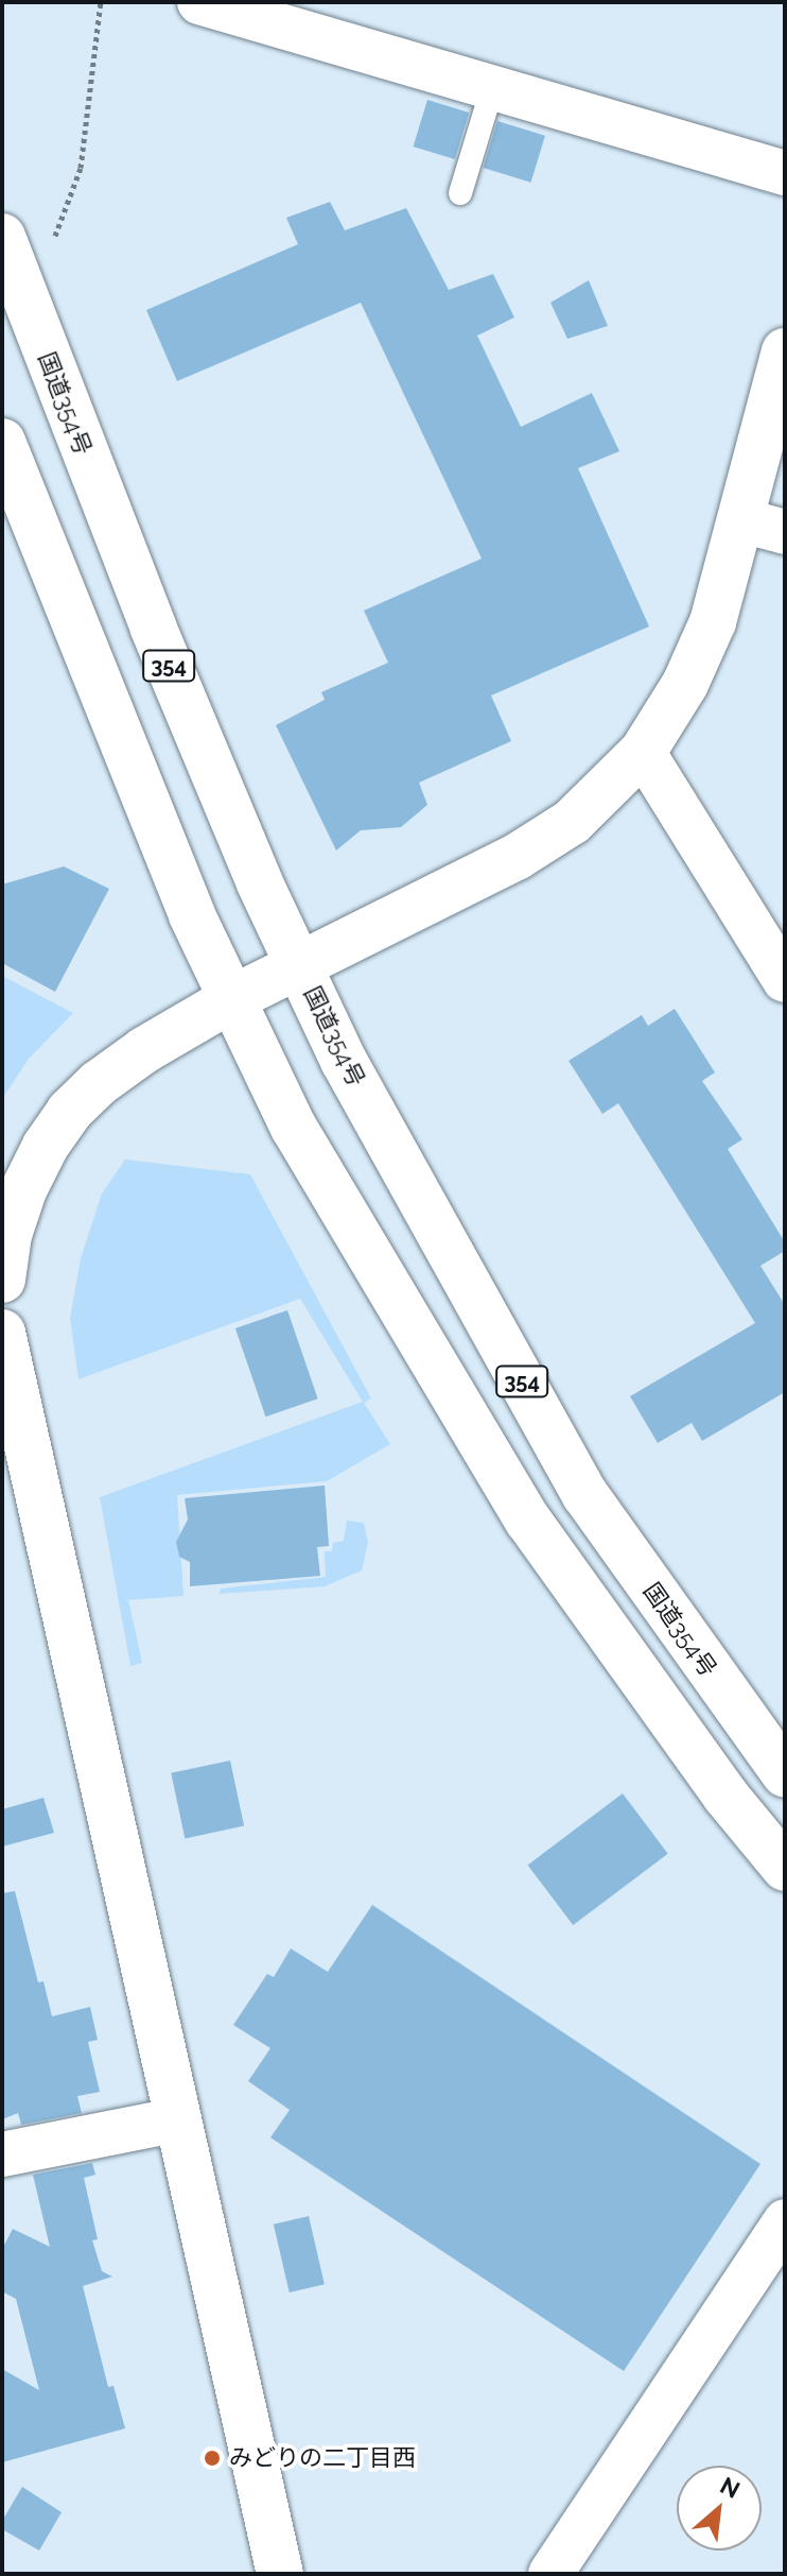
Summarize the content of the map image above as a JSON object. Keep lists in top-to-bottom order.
{
  "streets": {
    "main road": ["国道354号", "354"]
  },
  "places": ["みどりの二丁目西"],
  "north": "top right"
}
